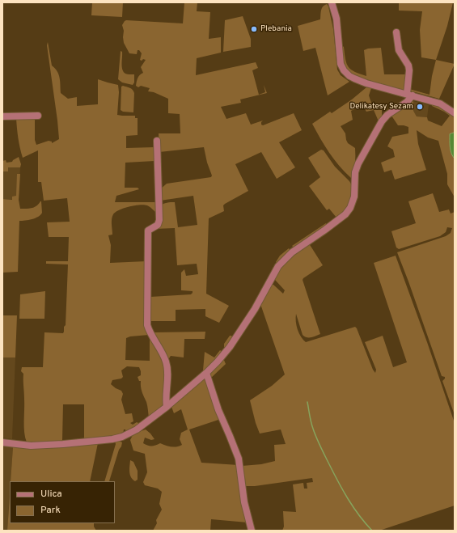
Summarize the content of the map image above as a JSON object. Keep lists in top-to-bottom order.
{
  "places": ["Plebania", "Delikatesy Sezam"],
  "legend": ["Ulica", "Park"]
}
